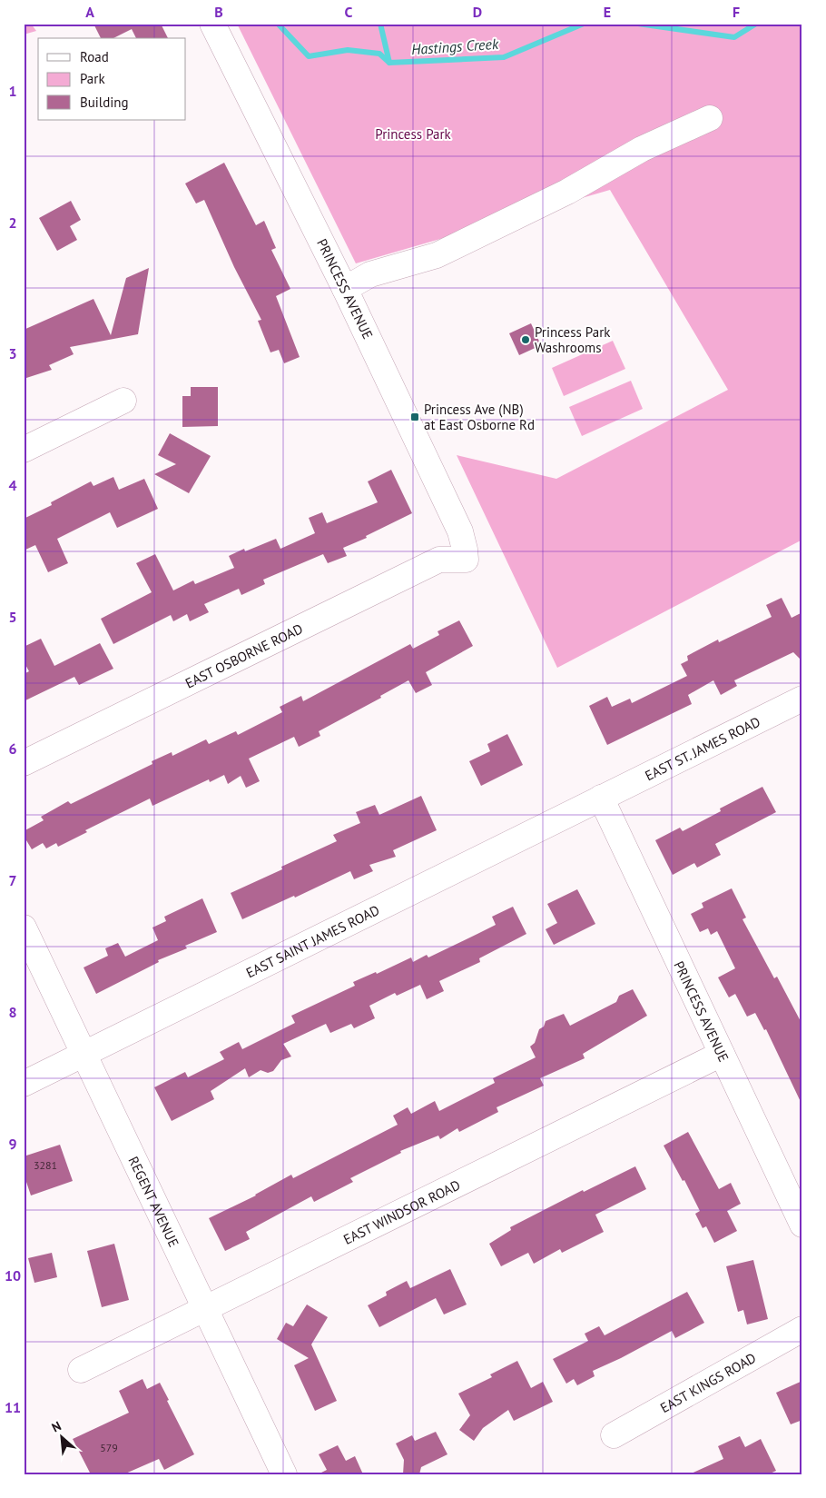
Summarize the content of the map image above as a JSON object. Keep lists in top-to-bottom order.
{
  "streets": {
    "street": [
      "PRINCESS AVENUE",
      "EAST OSBORNE ROAD",
      "EAST ST. JAMES ROAD",
      "EAST SAINT JAMES ROAD",
      "REGENT AVENUE",
      "EAST WINDSOR ROAD",
      "EAST KINGS ROAD"
    ]
  },
  "crossings": [
    ["PRINCESS AVENUE", "EAST OSBORNE ROAD"],
    ["PRINCESS AVENUE", "EAST ST. JAMES ROAD"],
    ["PRINCESS AVENUE", "EAST SAINT JAMES ROAD"],
    ["PRINCESS AVENUE", "EAST WINDSOR ROAD"],
    ["EAST ST. JAMES ROAD", "EAST SAINT JAMES ROAD"],
    ["EAST SAINT JAMES ROAD", "REGENT AVENUE"],
    ["REGENT AVENUE", "EAST WINDSOR ROAD"]
  ],
  "water": ["Hastings Creek"],
  "parks": ["Princess Park"],
  "places": {
    "other": ["Princess Park Washrooms"],
    "transit": ["Princess Ave (NB) at East Osborne Rd"]
  },
  "house_numbers": ["3281", "579"],
  "legend": ["Road", "Park", "Building"],
  "north": "top left",
  "grid": {
    "columns": [
      "A",
      "B",
      "C",
      "D",
      "E",
      "F"
    ],
    "rows": [
      "1",
      "2",
      "3",
      "4",
      "5",
      "6",
      "7",
      "8",
      "9",
      "10",
      "11"
    ]
  }
}
